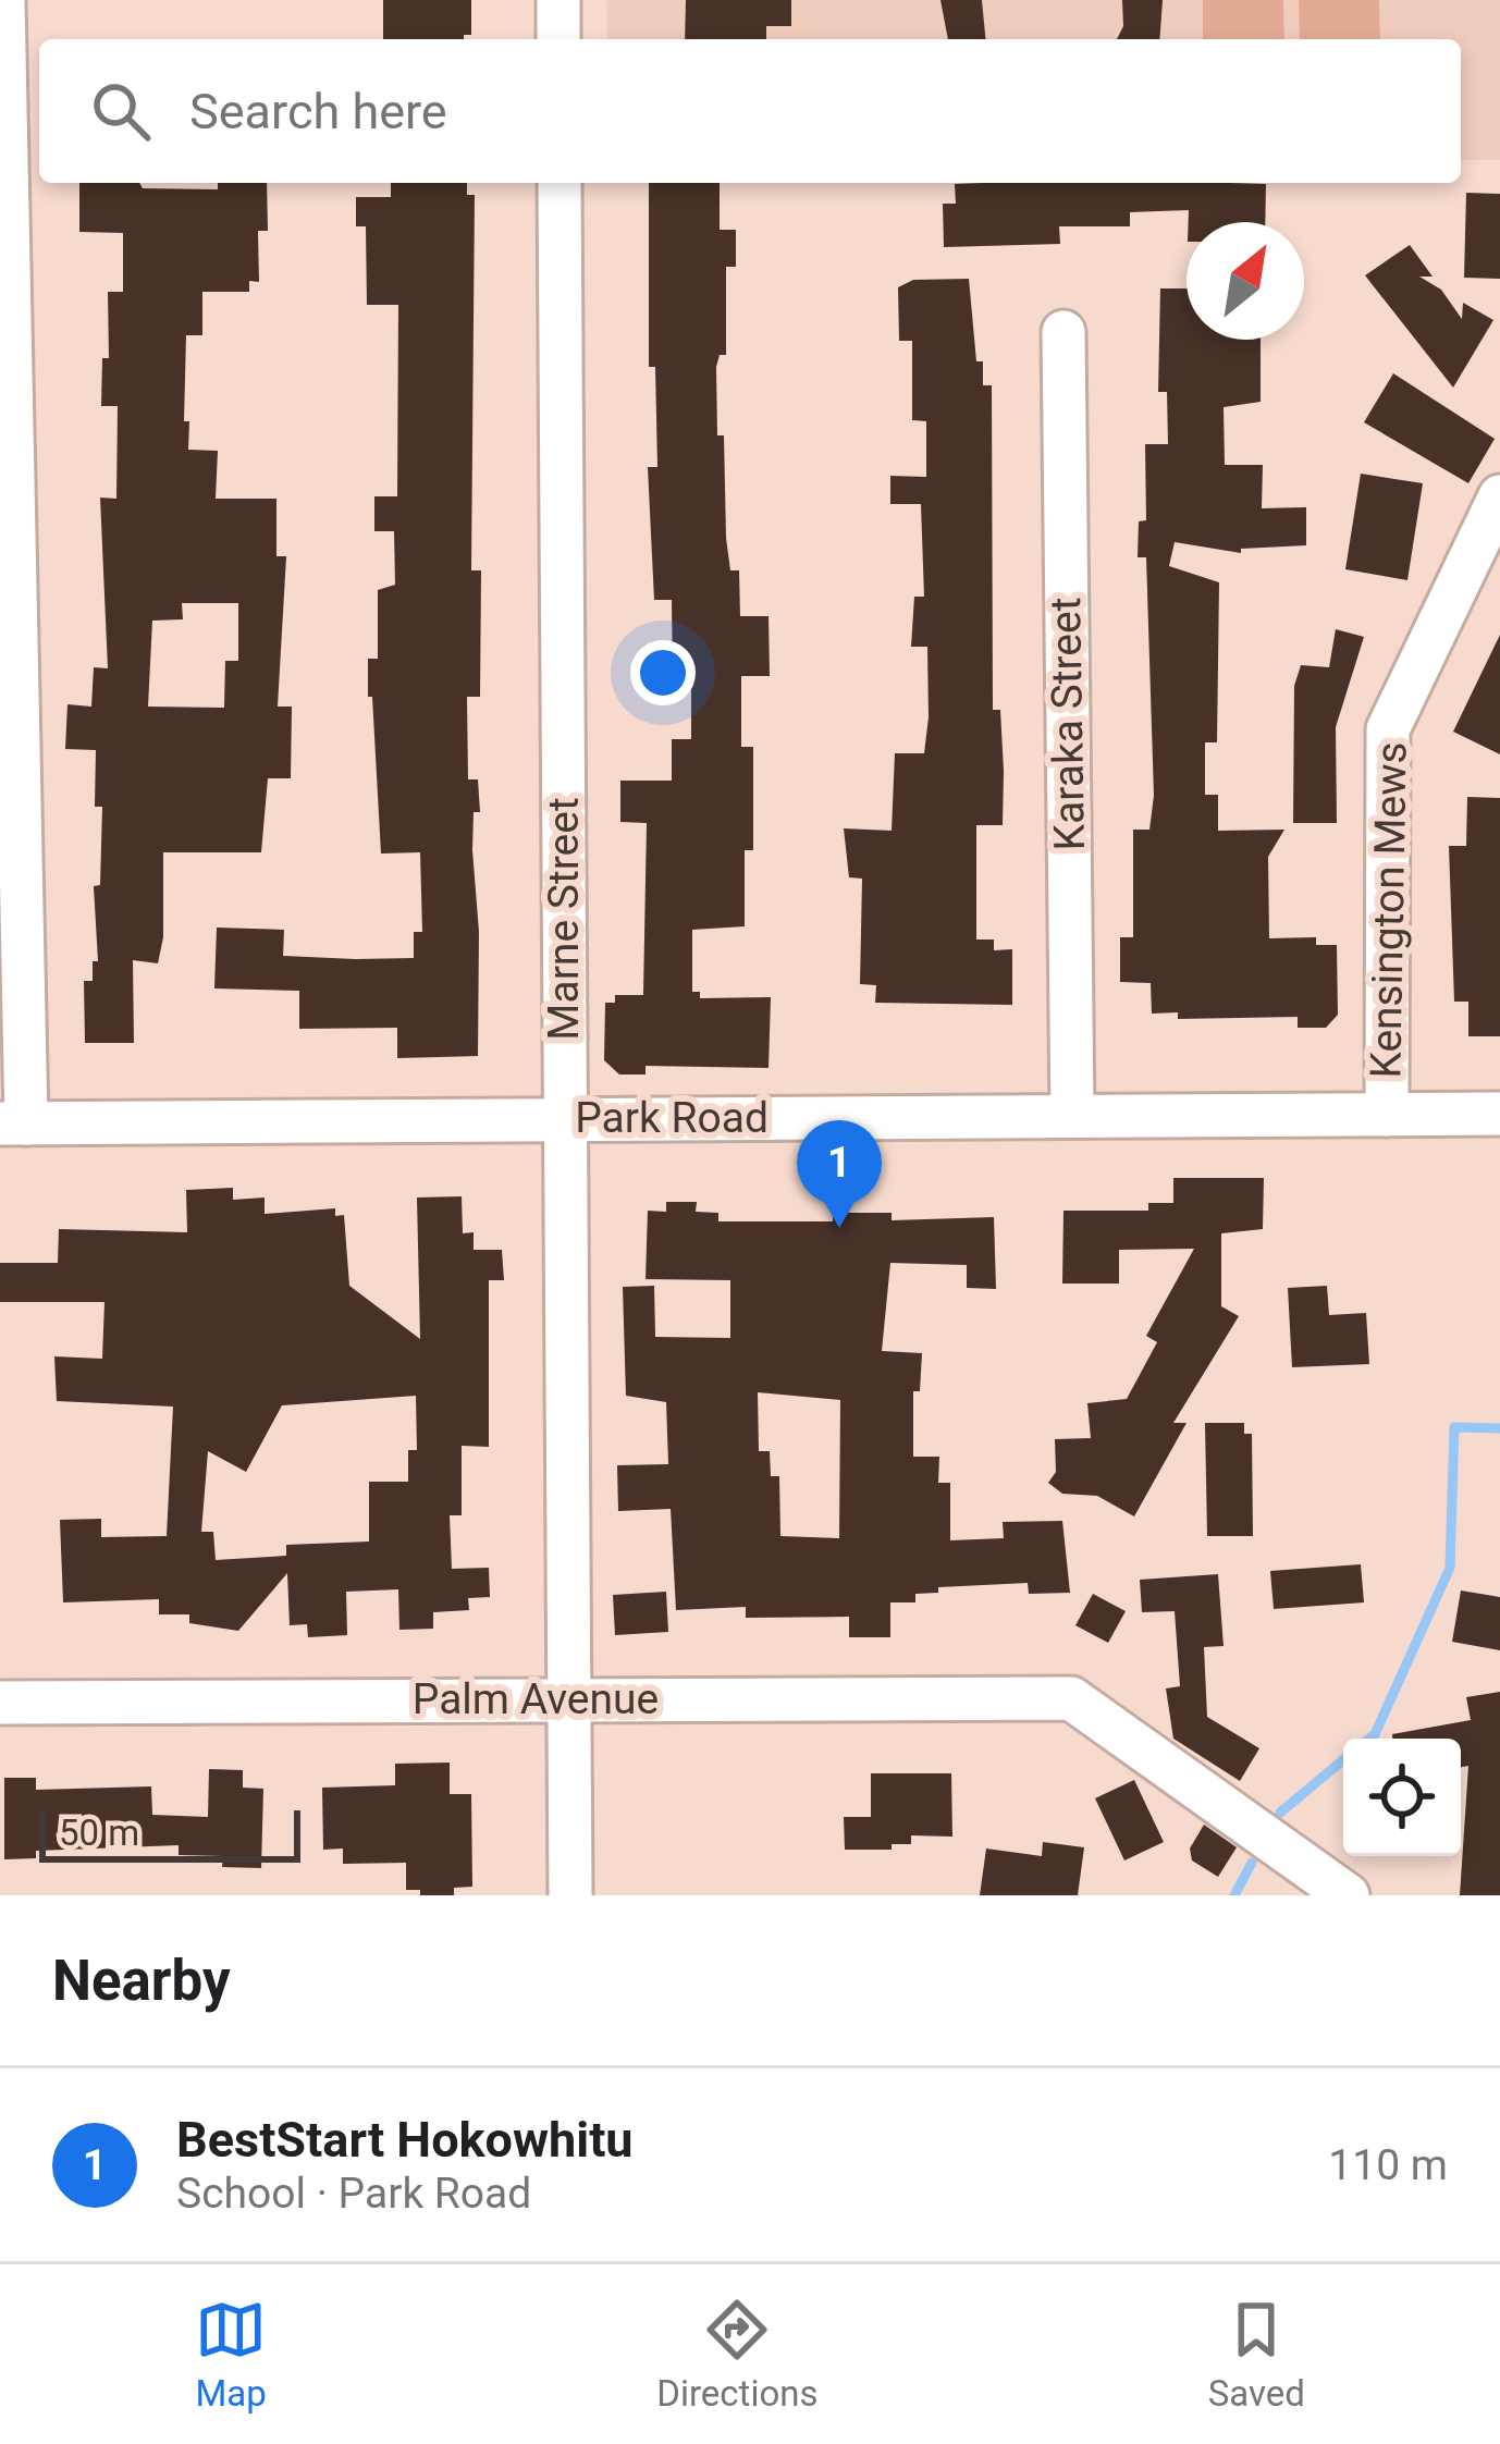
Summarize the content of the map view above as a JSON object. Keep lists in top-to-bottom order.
{
  "streets": {
    "street": [
      "Karaka Street",
      "Kensington Mews",
      "Marne Street",
      "Park Road",
      "Palm Avenue"
    ]
  },
  "crossings": [
    ["Karaka Street", "Park Road"],
    ["Kensington Mews", "Park Road"],
    ["Marne Street", "Park Road"],
    ["Marne Street", "Palm Avenue"]
  ],
  "scale_bar": "50 m",
  "north": "top right",
  "page": {
    "search": "Search here",
    "pins": "1",
    "scale": "50 m",
    "heading": "Nearby",
    "list": [
      {
        "mark": "1",
        "name": "BestStart Hokowhitu",
        "note": "School · Park Road",
        "value": "110 m"
      }
    ],
    "nav": ["Map", "Directions", "Saved"]
  }
}
